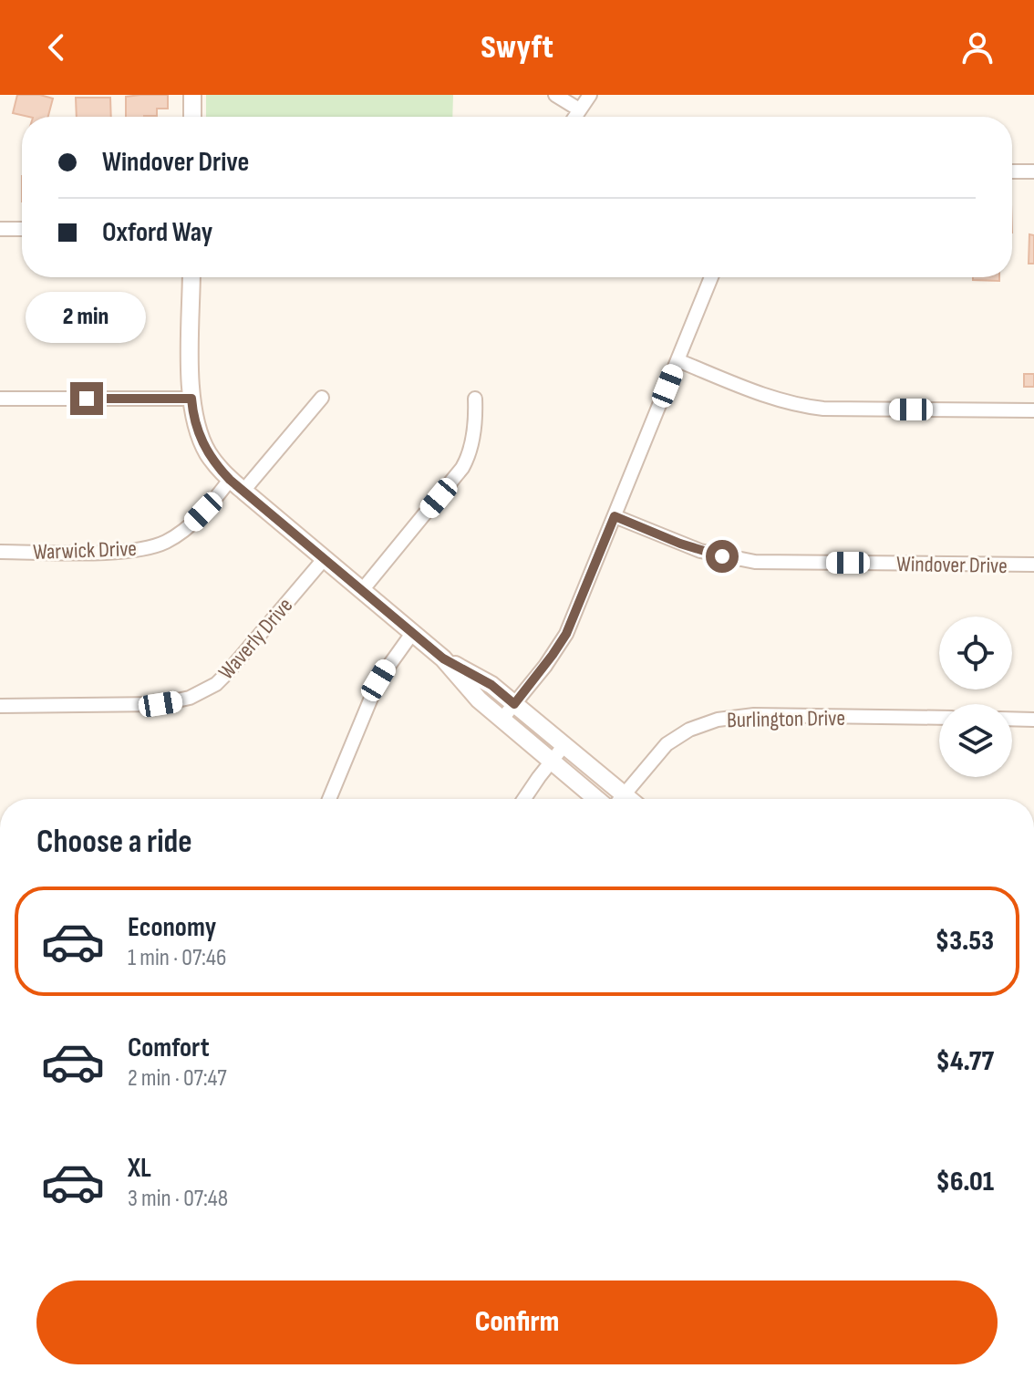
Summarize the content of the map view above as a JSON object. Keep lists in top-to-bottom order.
{
  "streets": {
    "street": [
      "Warwick Drive",
      "Windover Drive",
      "Waverly Drive",
      "Burlington Drive"
    ]
  },
  "page": {
    "header": "Swyft",
    "banner": ["Windover Drive", "Oxford Way"],
    "bubble": "2 min",
    "heading": "Choose a ride",
    "list": [
      {
        "name": "Economy",
        "note": "1 min · 07:46",
        "value": "$3.53"
      },
      {
        "name": "Comfort",
        "note": "2 min · 07:47",
        "value": "$4.77"
      },
      {
        "name": "XL",
        "note": "3 min · 07:48",
        "value": "$6.01"
      }
    ],
    "buttons": "Confirm"
  }
}
